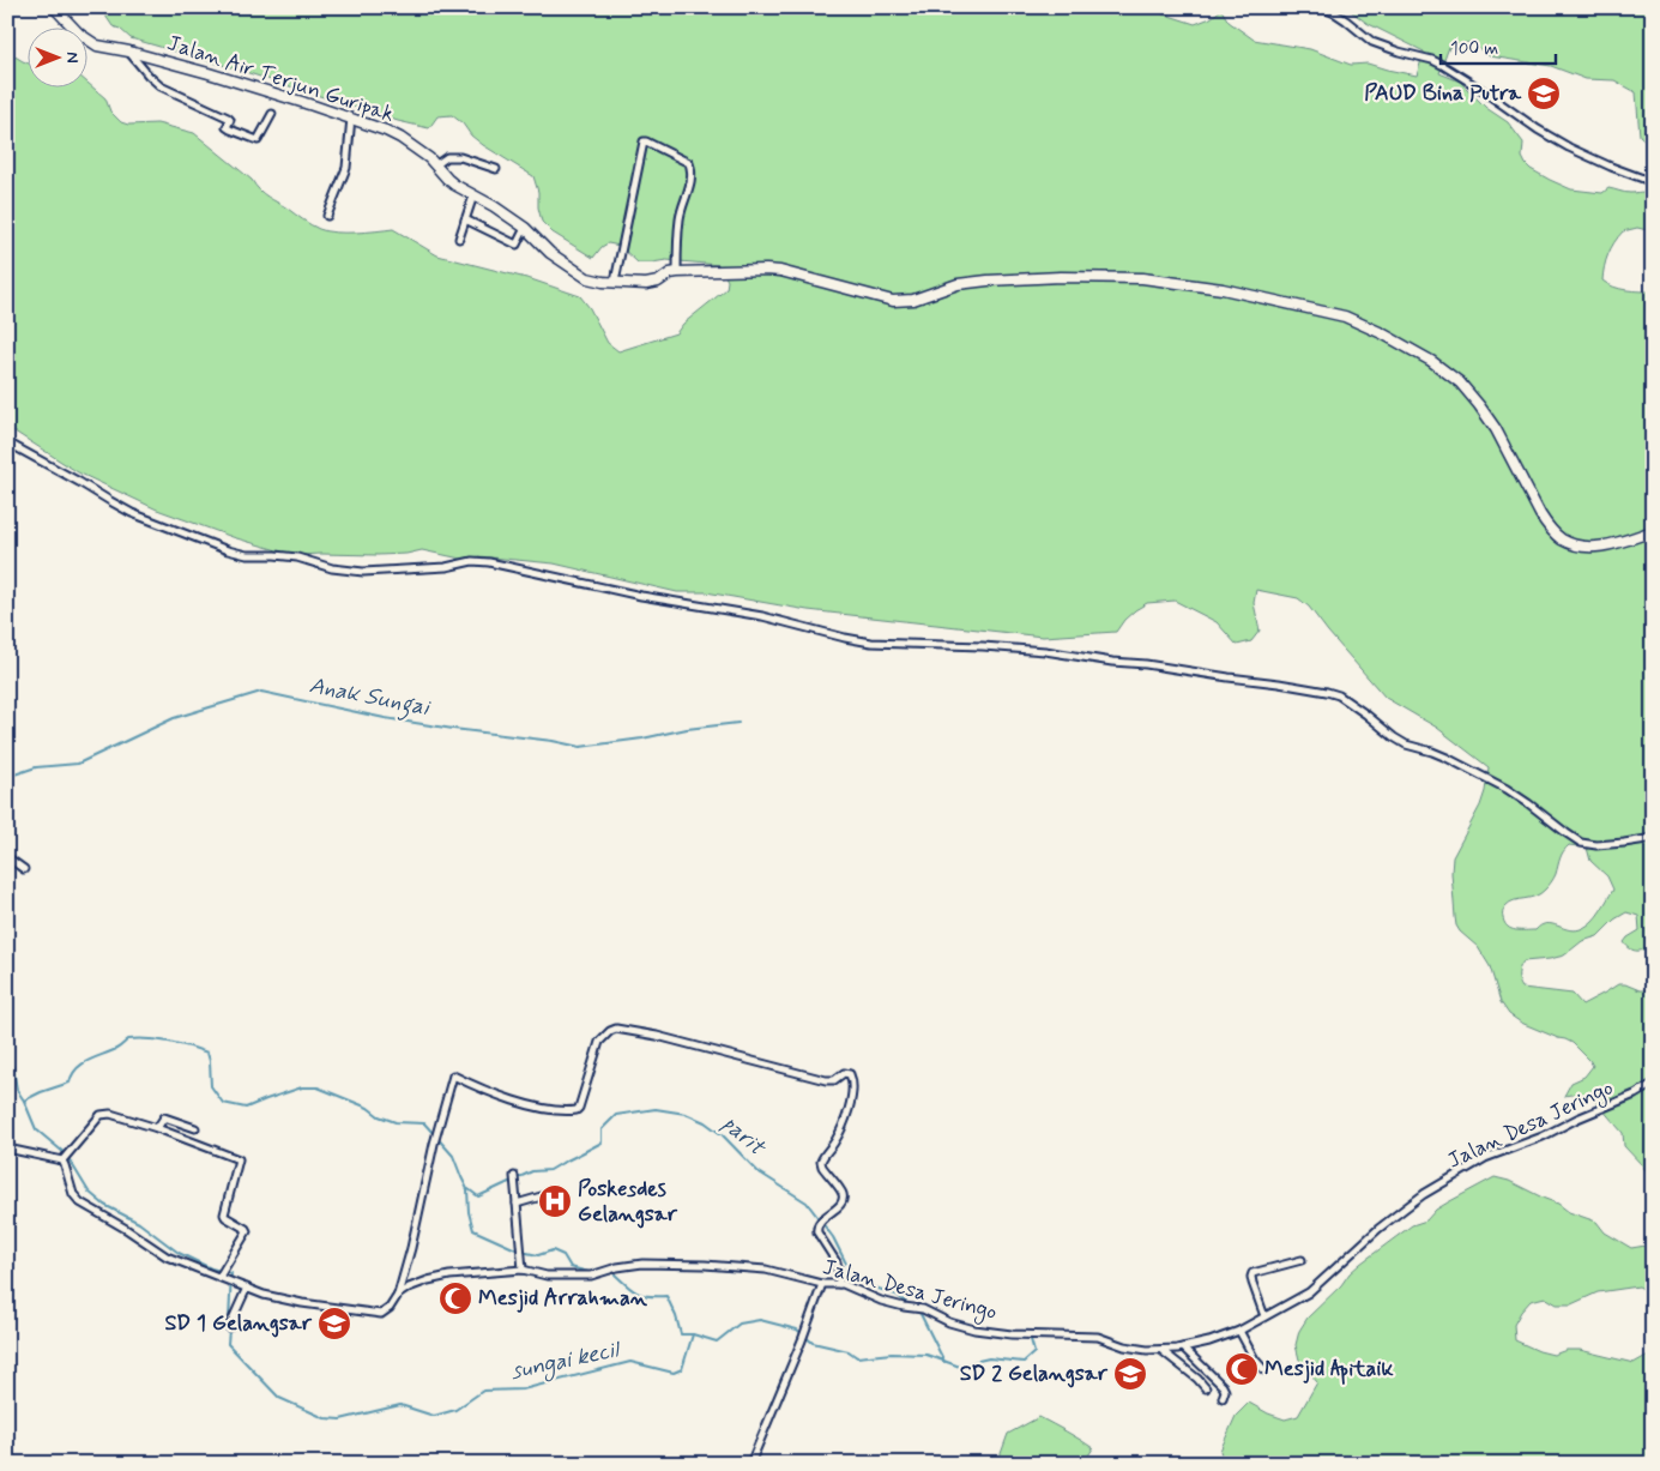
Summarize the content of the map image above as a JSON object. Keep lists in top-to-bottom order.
{
  "streets": {
    "street": ["Jalan Air Terjun Guripak", "Jalan Desa Jeringo"]
  },
  "water": ["Anak Sungai", "parit", "sungai kecil"],
  "places": {
    "school or university": ["PAUD Bina Putra", "SD 1 Gelangsar", "SD 2 Gelangsar"],
    "hospital": ["Poskesdes Gelangsar"],
    "mosque": ["Mesjid Arrahman", "Mesjid Apitaik"]
  },
  "scale_bar": "100 m",
  "north": "right"
}
